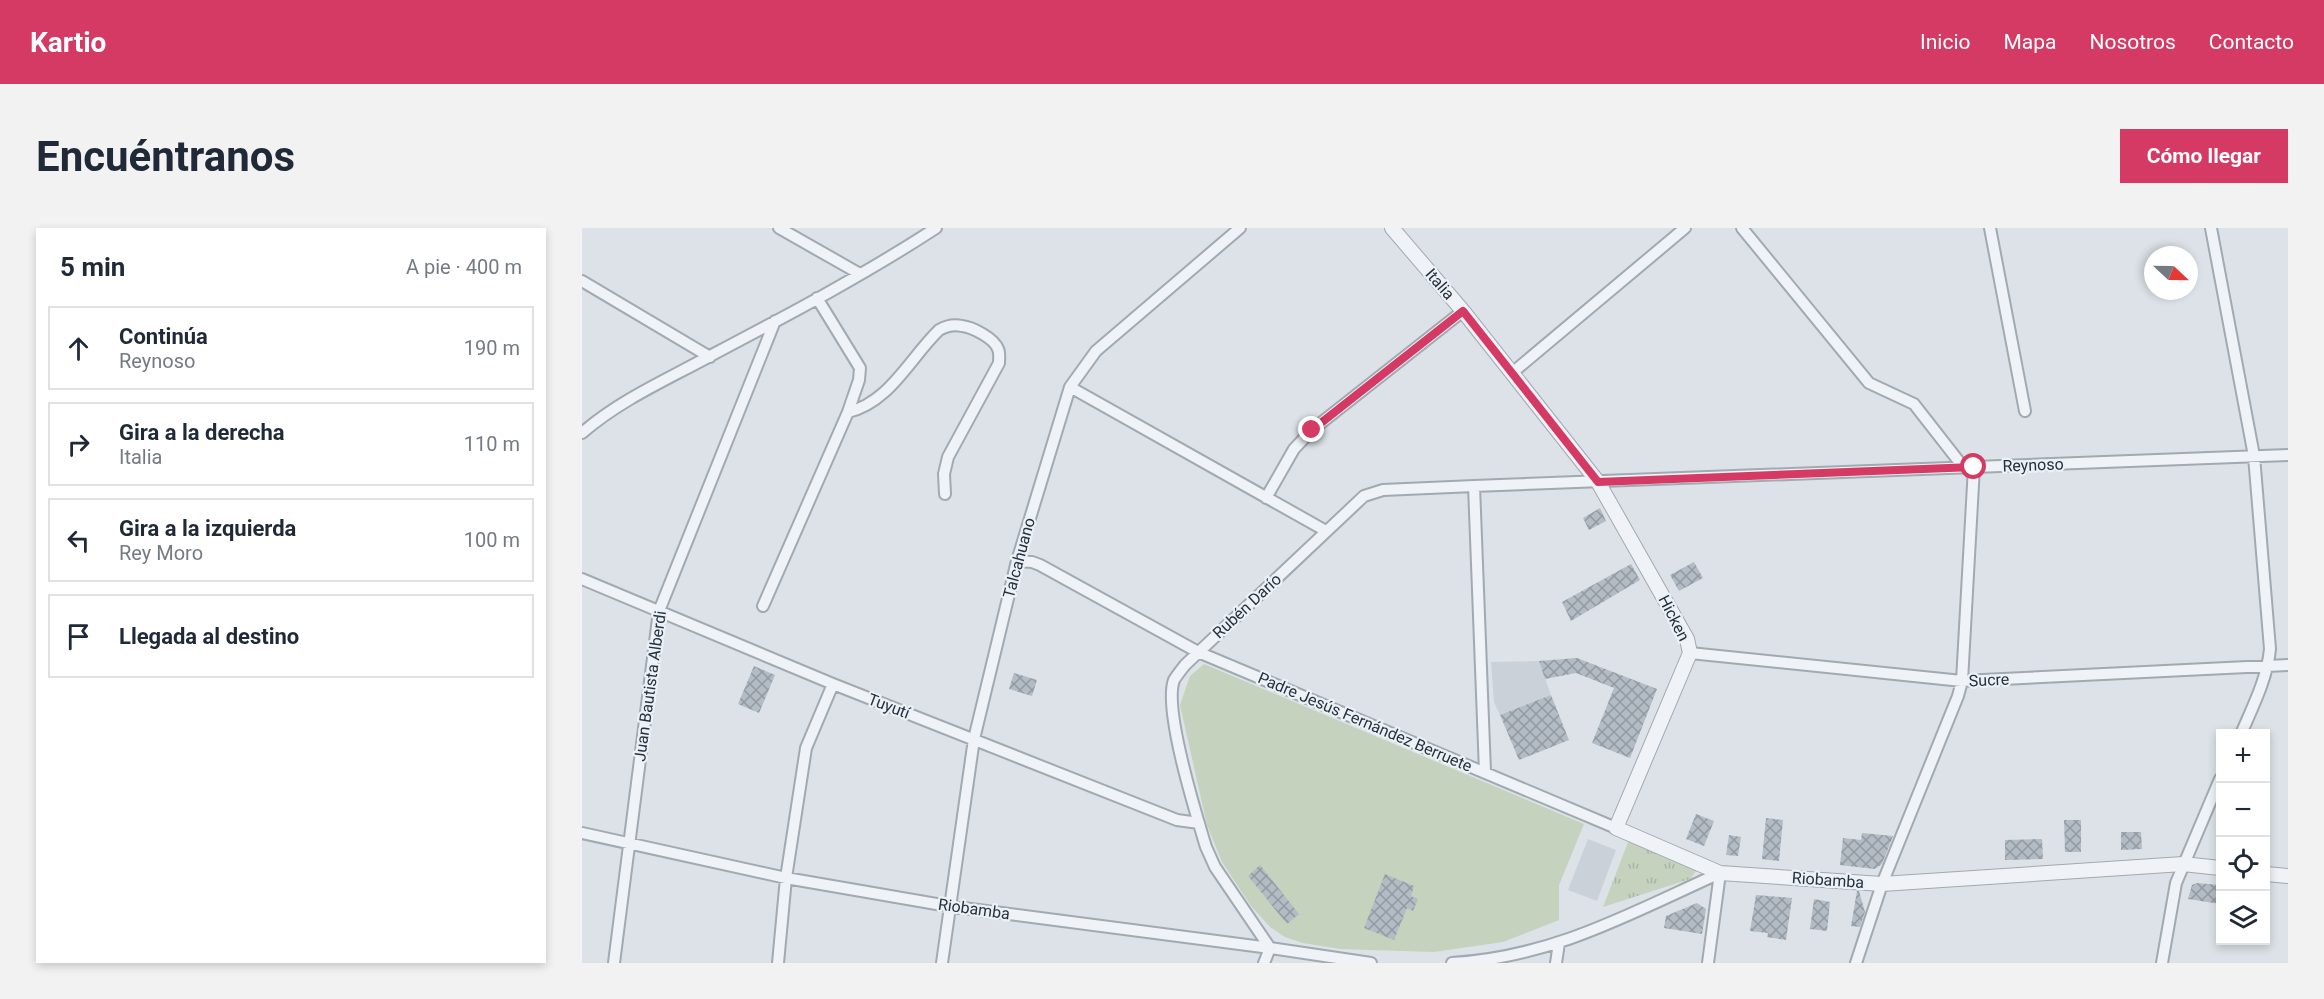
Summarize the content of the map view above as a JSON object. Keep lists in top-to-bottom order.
{
  "streets": {
    "street": [
      "Italia",
      "Reynoso",
      "Talcahuano",
      "Rubén Darío",
      "Hicken",
      "Sucre",
      "Juan Bautista Alberdi",
      "Tuyutí",
      "Padre Jesús Fernández Berruete",
      "Riobamba"
    ]
  },
  "crossings": [
    ["Italia", "Reynoso"],
    ["Italia", "Rubén Darío"],
    ["Italia", "Hicken"],
    ["Reynoso", "Rubén Darío"],
    ["Reynoso", "Hicken"],
    ["Talcahuano", "Tuyutí"],
    ["Talcahuano", "Padre Jesús Fernández Berruete"],
    ["Talcahuano", "Riobamba"],
    ["Rubén Darío", "Hicken"],
    ["Rubén Darío", "Tuyutí"],
    ["Rubén Darío", "Padre Jesús Fernández Berruete"],
    ["Rubén Darío", "Riobamba"],
    ["Hicken", "Sucre"],
    ["Hicken", "Padre Jesús Fernández Berruete"],
    ["Juan Bautista Alberdi", "Tuyutí"],
    ["Juan Bautista Alberdi", "Riobamba"],
    ["Padre Jesús Fernández Berruete", "Riobamba"]
  ],
  "north": "right",
  "page": {
    "header": "Kartio",
    "nav": [
      "Inicio",
      "Mapa",
      "Nosotros",
      "Contacto"
    ],
    "buttons": "Cómo llegar",
    "title": "Encuéntranos",
    "heading": ["5 min", "A pie · 400 m"],
    "list": [
      ["Continúa", "Reynoso", "190 m"],
      ["Gira a la derecha", "Italia", "110 m"],
      ["Gira a la izquierda", "Rey Moro", "100 m"],
      "Llegada al destino"
    ],
    "map_buttons": ["+", "−"]
  }
}
